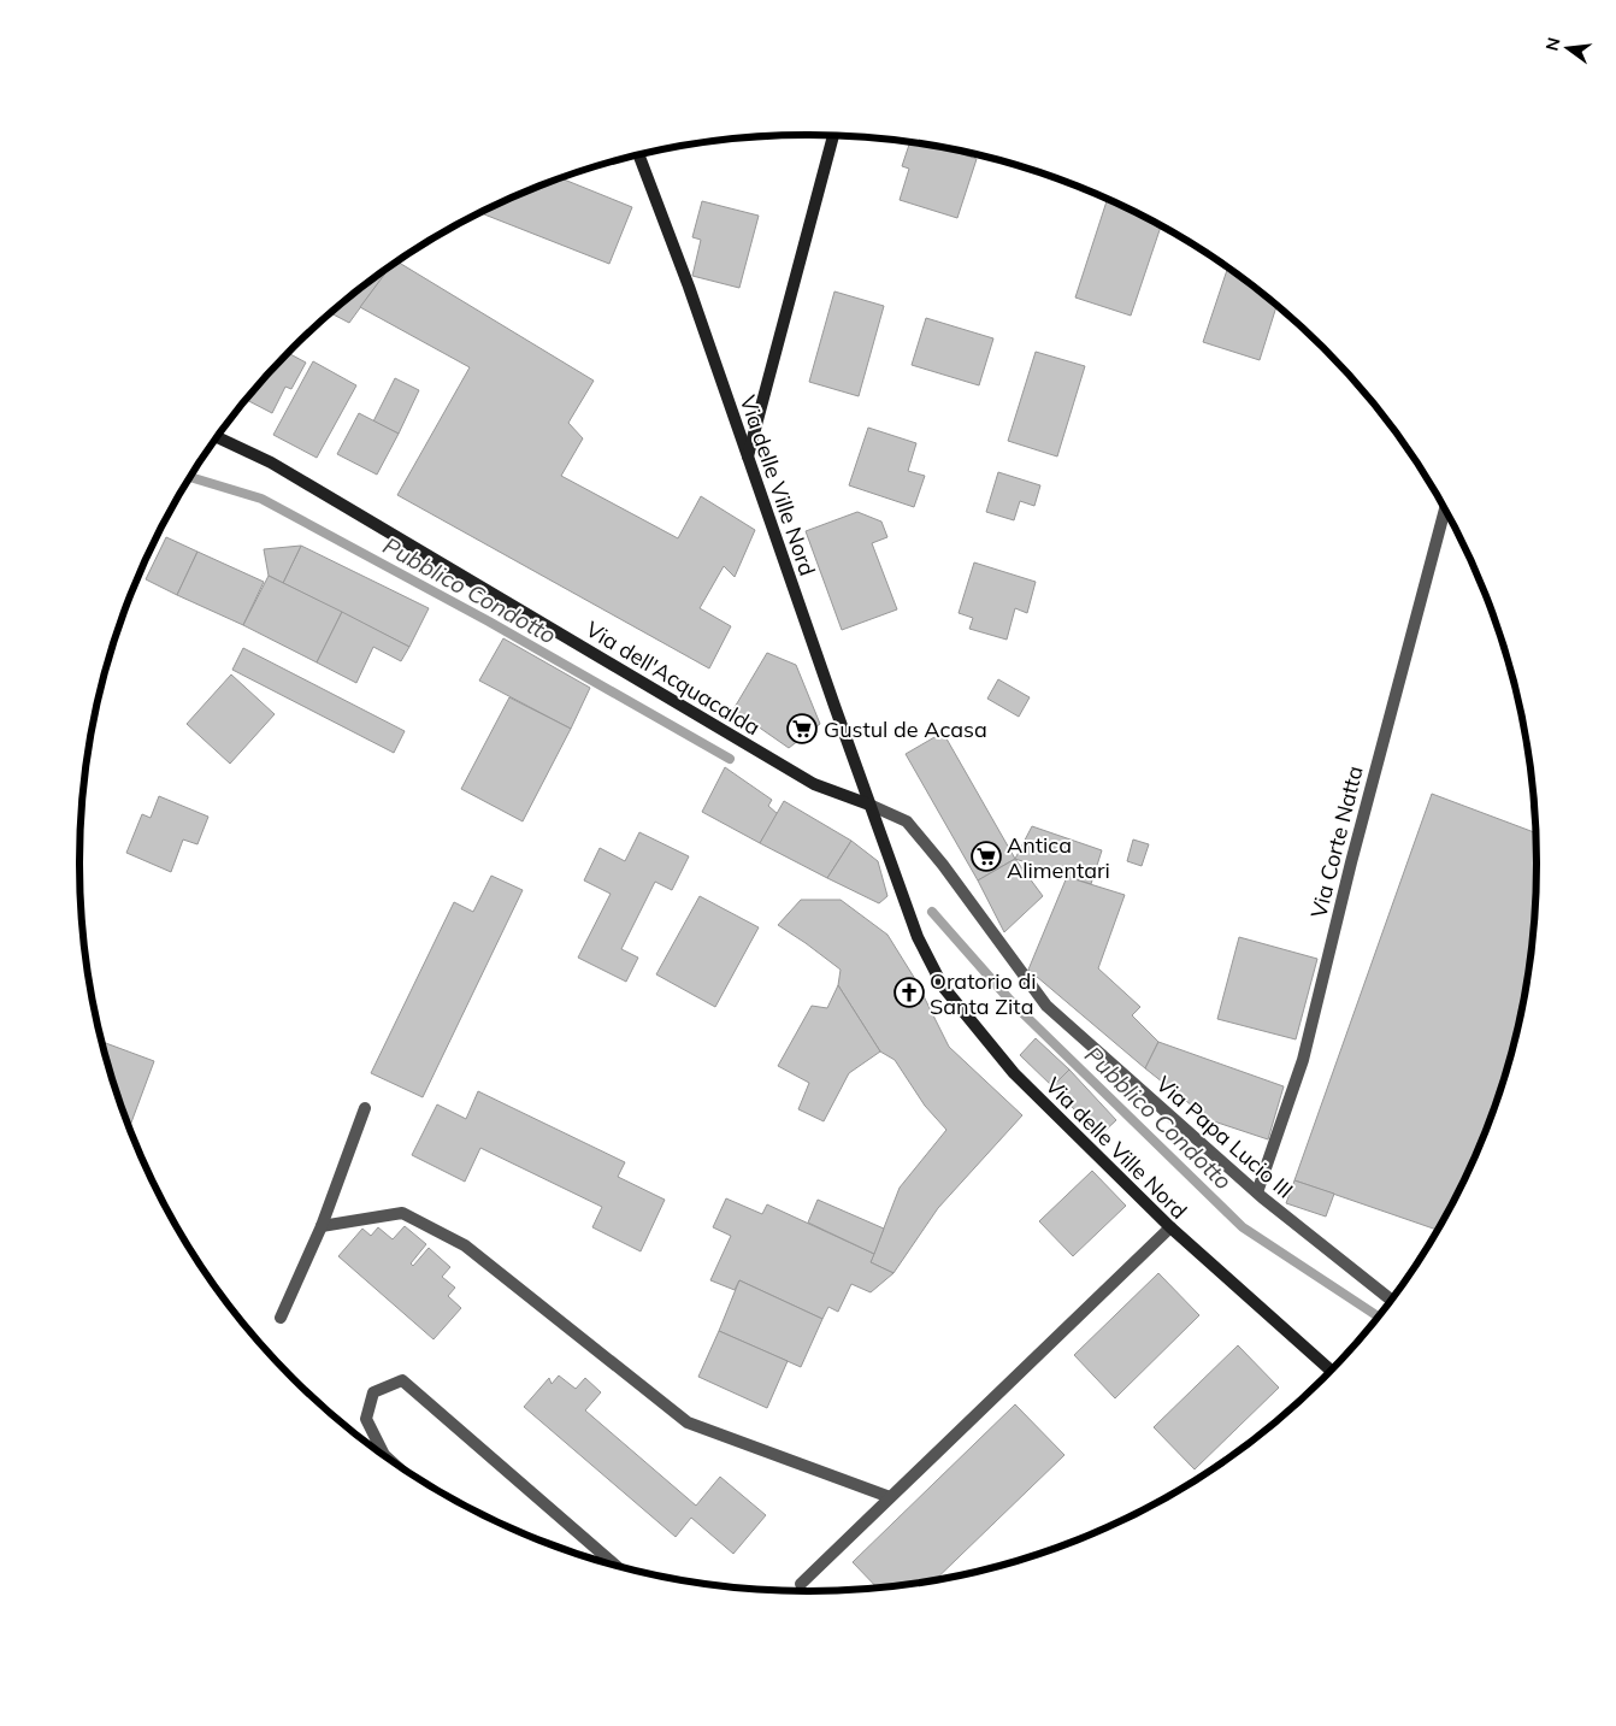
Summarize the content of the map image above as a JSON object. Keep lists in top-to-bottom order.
{
  "streets": {
    "street": [
      "Via delle Ville Nord",
      "Via dell'Acquacalda",
      "Via Corte Natta",
      "Via Papa Lucio III"
    ]
  },
  "crossings": [
    ["Via delle Ville Nord", "Via dell'Acquacalda"],
    ["Via delle Ville Nord", "Via Papa Lucio III"],
    ["Via dell'Acquacalda", "Via Papa Lucio III"],
    ["Via Corte Natta", "Via Papa Lucio III"]
  ],
  "water": ["Pubblico Condotto"],
  "places": {
    "supermarket": ["Gustul de Acasa", "Antica Alimentari"],
    "church": ["Oratorio di Santa Zita"]
  },
  "north": "left"
}
